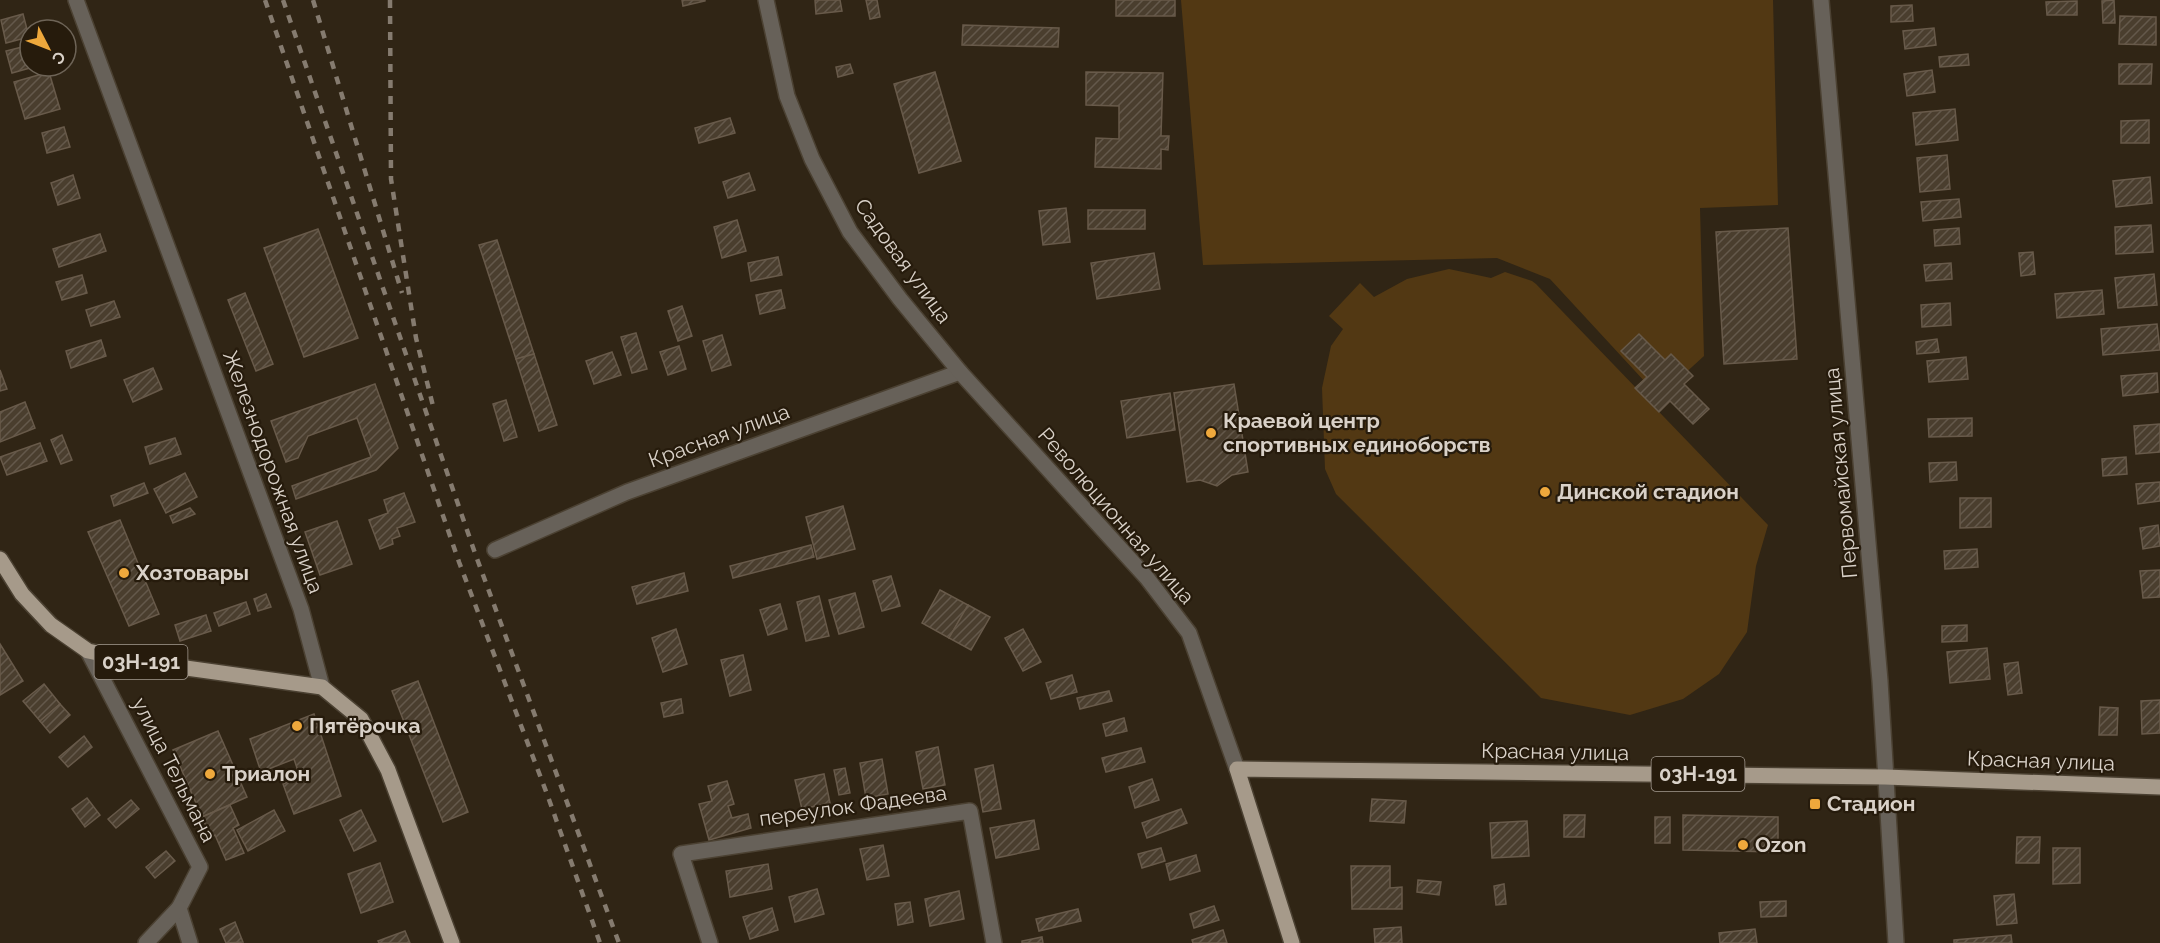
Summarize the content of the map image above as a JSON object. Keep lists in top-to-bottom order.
{
  "streets": {
    "main road": [
      "Красная улица",
      "Революционная улица",
      "03Н-191",
      "улица Тельмана"
    ],
    "street": [
      "Садовая улица",
      "Железнодорожная улица",
      "Первомайская улица",
      "переулок Фадеева"
    ]
  },
  "crossings": [
    ["Садовая улица", "Красная улица"],
    ["Садовая улица", "Революционная улица"],
    ["Красная улица", "Первомайская улица"],
    ["Красная улица", "Революционная улица"],
    ["Железнодорожная улица", "улица Тельмана"]
  ],
  "places": {
    "other": [
      "Краевой центр спортивных единоборств",
      "Динской стадион",
      "Хозтовары",
      "Пятёрочка",
      "Триалон",
      "Ozon"
    ],
    "transit": ["Стадион"]
  },
  "north": "bottom right"
}
